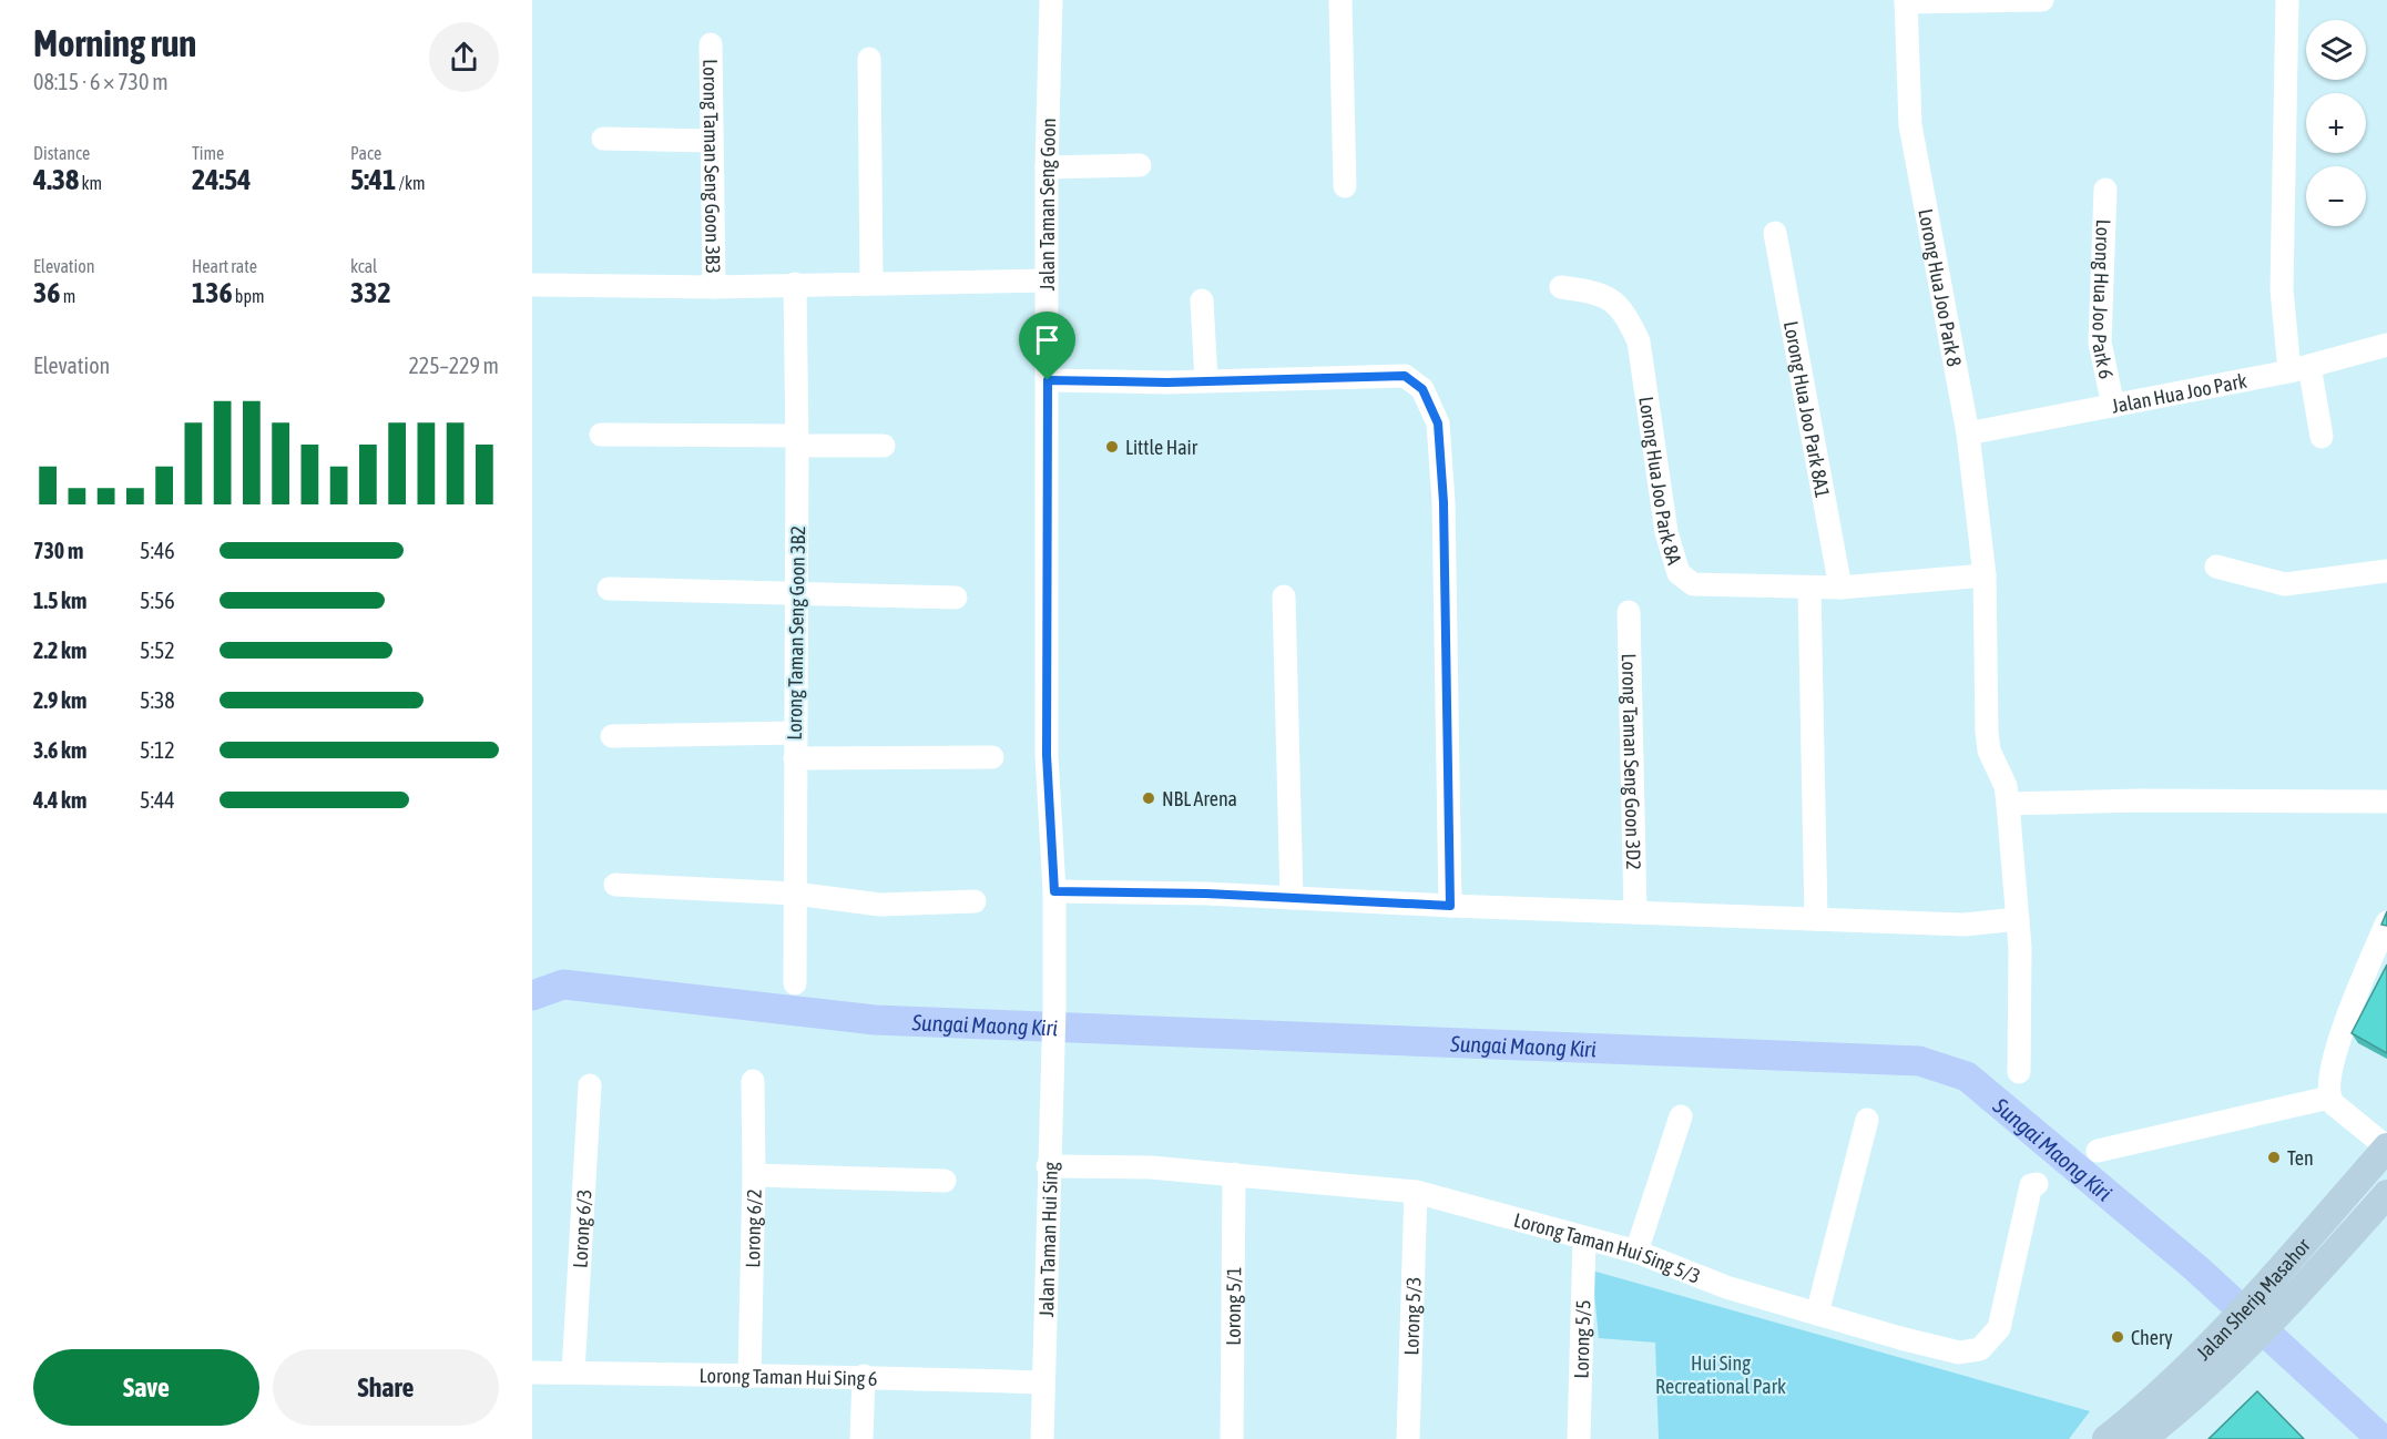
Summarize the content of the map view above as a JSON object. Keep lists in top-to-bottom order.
{
  "streets": {
    "main road": ["Jalan Sherip Masahor"],
    "street": [
      "Lorong Taman Seng Goon 3B3",
      "Jalan Taman Seng Goon",
      "Lorong Hua Joo Park 8",
      "Lorong Hua Joo Park 6",
      "Jalan Hua Joo Park",
      "Lorong Hua Joo Park 8A1",
      "Lorong Hua Joo Park 8A",
      "Lorong Taman Seng Goon 3B2",
      "Lorong Taman Seng Goon 3D2",
      "Lorong 6/3",
      "Lorong 6/2",
      "Jalan Taman Hui Sing",
      "Lorong Taman Hui Sing 5/3",
      "Lorong 5/1",
      "Lorong 5/3",
      "Lorong 5/5",
      "Lorong Taman Hui Sing 6"
    ]
  },
  "crossings": [
    ["Jalan Taman Seng Goon", "Jalan Taman Hui Sing"],
    ["Lorong Hua Joo Park 8", "Jalan Hua Joo Park"],
    ["Lorong Hua Joo Park 8", "Lorong Hua Joo Park 8A"],
    ["Lorong Hua Joo Park 6", "Jalan Hua Joo Park"],
    ["Lorong Hua Joo Park 8A1", "Lorong Hua Joo Park 8A"],
    ["Lorong 6/3", "Lorong Taman Hui Sing 6"],
    ["Lorong 6/2", "Lorong Taman Hui Sing 6"],
    ["Jalan Taman Hui Sing", "Lorong Taman Hui Sing 5/3"],
    ["Jalan Taman Hui Sing", "Lorong Taman Hui Sing 6"],
    ["Lorong Taman Hui Sing 5/3", "Lorong 5/1"],
    ["Lorong Taman Hui Sing 5/3", "Lorong 5/3"],
    ["Lorong Taman Hui Sing 5/3", "Lorong 5/5"]
  ],
  "water": ["Sungai Maong Kiri"],
  "parks": ["Hui Sing Recreational Park"],
  "places": [
    "Little Hair",
    "NBL Arena",
    "Ten",
    "Chery"
  ],
  "page": {
    "heading": ["Morning run", "08:15 · 6 × 730 m"],
    "map_buttons": ["+", "−"],
    "stats": [
      ["Distance", "4.38 km"],
      ["Time", "24:54"],
      ["Pace", "5:41 /km"],
      ["Elevation", "36 m"],
      ["Heart rate", "136 bpm"],
      ["kcal", "332"]
    ],
    "chart": ["Elevation", "225–229 m"],
    "list": [
      {
        "name": "730 m",
        "note": "5:46"
      },
      {
        "name": "1.5 km",
        "note": "5:56"
      },
      {
        "name": "2.2 km",
        "note": "5:52"
      },
      {
        "name": "2.9 km",
        "note": "5:38"
      },
      {
        "name": "3.6 km",
        "note": "5:12"
      },
      {
        "name": "4.4 km",
        "note": "5:44"
      }
    ],
    "buttons": ["Save", "Share"]
  }
}
